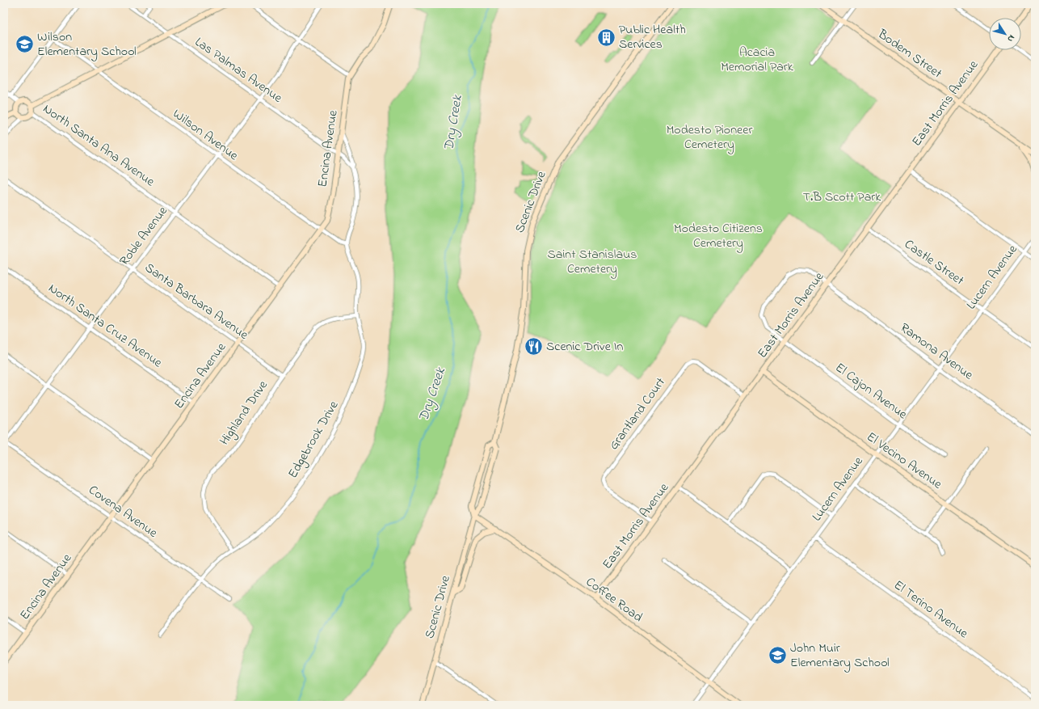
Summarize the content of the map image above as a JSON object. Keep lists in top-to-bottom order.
{
  "streets": {
    "street": [
      "Bodem Street",
      "Las Palmas Avenue",
      "East Morris Avenue",
      "Wilson Avenue",
      "North Santa Ana Avenue",
      "Encina Avenue",
      "Scenic Drive",
      "Roble Avenue",
      "Castle Street",
      "Lucern Avenue",
      "Santa Barbara Avenue",
      "North Santa Cruz Avenue",
      "Ramona Avenue",
      "El Cajon Avenue",
      "Highland Drive",
      "Grantland Court",
      "Edgebrook Drive",
      "El Vecino Avenue",
      "Covena Avenue",
      "Coffee Road",
      "El Terino Avenue"
    ]
  },
  "crossings": [
    ["Bodem Street", "East Morris Avenue"],
    ["Las Palmas Avenue", "Encina Avenue"],
    ["Las Palmas Avenue", "Roble Avenue"],
    ["East Morris Avenue", "Castle Street"],
    ["East Morris Avenue", "Ramona Avenue"],
    ["East Morris Avenue", "El Cajon Avenue"],
    ["East Morris Avenue", "Grantland Court"],
    ["East Morris Avenue", "El Vecino Avenue"],
    ["East Morris Avenue", "Coffee Road"],
    ["Wilson Avenue", "Encina Avenue"],
    ["Wilson Avenue", "Roble Avenue"],
    ["Wilson Avenue", "Edgebrook Drive"],
    ["North Santa Ana Avenue", "Encina Avenue"],
    ["North Santa Ana Avenue", "Roble Avenue"],
    ["Encina Avenue", "Santa Barbara Avenue"],
    ["Encina Avenue", "North Santa Cruz Avenue"],
    ["Encina Avenue", "Covena Avenue"],
    ["Scenic Drive", "Coffee Road"],
    ["Roble Avenue", "Santa Barbara Avenue"],
    ["Roble Avenue", "North Santa Cruz Avenue"],
    ["Roble Avenue", "Covena Avenue"],
    ["Castle Street", "Lucern Avenue"],
    ["Lucern Avenue", "Ramona Avenue"],
    ["Lucern Avenue", "El Cajon Avenue"],
    ["Lucern Avenue", "El Vecino Avenue"],
    ["Lucern Avenue", "Coffee Road"],
    ["Lucern Avenue", "El Terino Avenue"],
    ["Santa Barbara Avenue", "Highland Drive"],
    ["Ramona Avenue", "El Cajon Avenue"],
    ["Highland Drive", "Edgebrook Drive"],
    ["Edgebrook Drive", "Covena Avenue"]
  ],
  "water": ["Dry Creek"],
  "parks": [
    "Acacia Memorial Park",
    "Modesto Pioneer Cemetery",
    "T.B Scott Park",
    "Modesto Citizens Cemetery",
    "Saint Stanislaus Cemetery"
  ],
  "places": {
    "building": ["Public Health Services"],
    "school or university": ["Wilson Elementary School", "John Muir Elementary School"],
    "restaurant": ["Scenic Drive In"]
  },
  "north": "bottom right"
}
